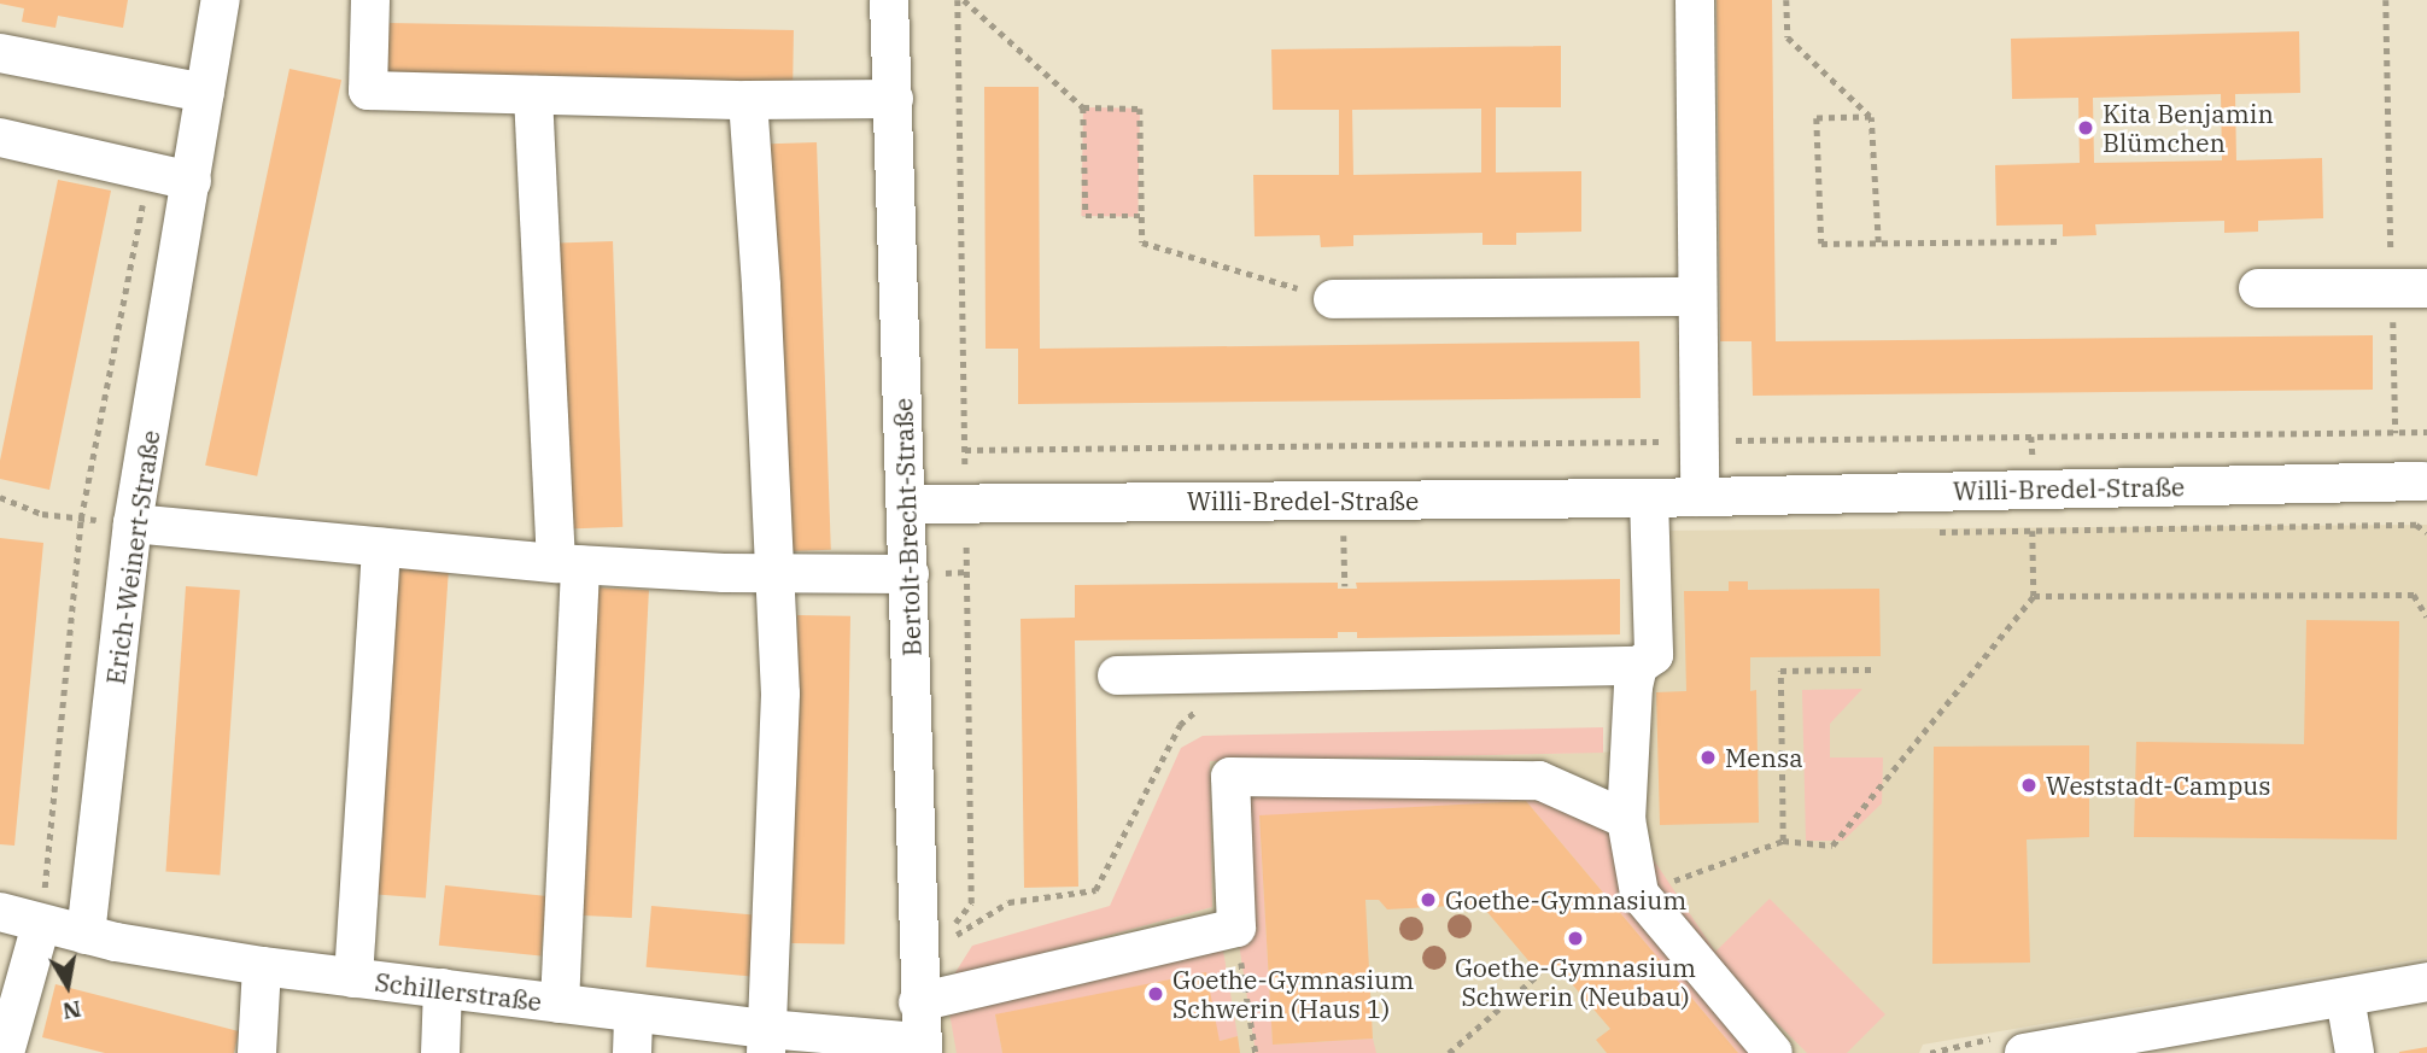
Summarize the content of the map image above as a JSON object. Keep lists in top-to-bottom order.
{
  "streets": {
    "street": [
      "Willi-Bredel-Straße",
      "Bertolt-Brecht-Straße",
      "Erich-Weinert-Straße",
      "Schillerstraße"
    ]
  },
  "crossings": [
    ["Willi-Bredel-Straße", "Bertolt-Brecht-Straße"],
    ["Bertolt-Brecht-Straße", "Schillerstraße"],
    ["Erich-Weinert-Straße", "Schillerstraße"]
  ],
  "places": [
    "Kita Benjamin Blümchen",
    "Mensa",
    "Weststadt-Campus",
    "Goethe-Gymnasium",
    "Goethe-Gymnasium Schwerin (Neubau)",
    "Goethe-Gymnasium Schwerin (Haus 1)"
  ],
  "north": "bottom"
}
